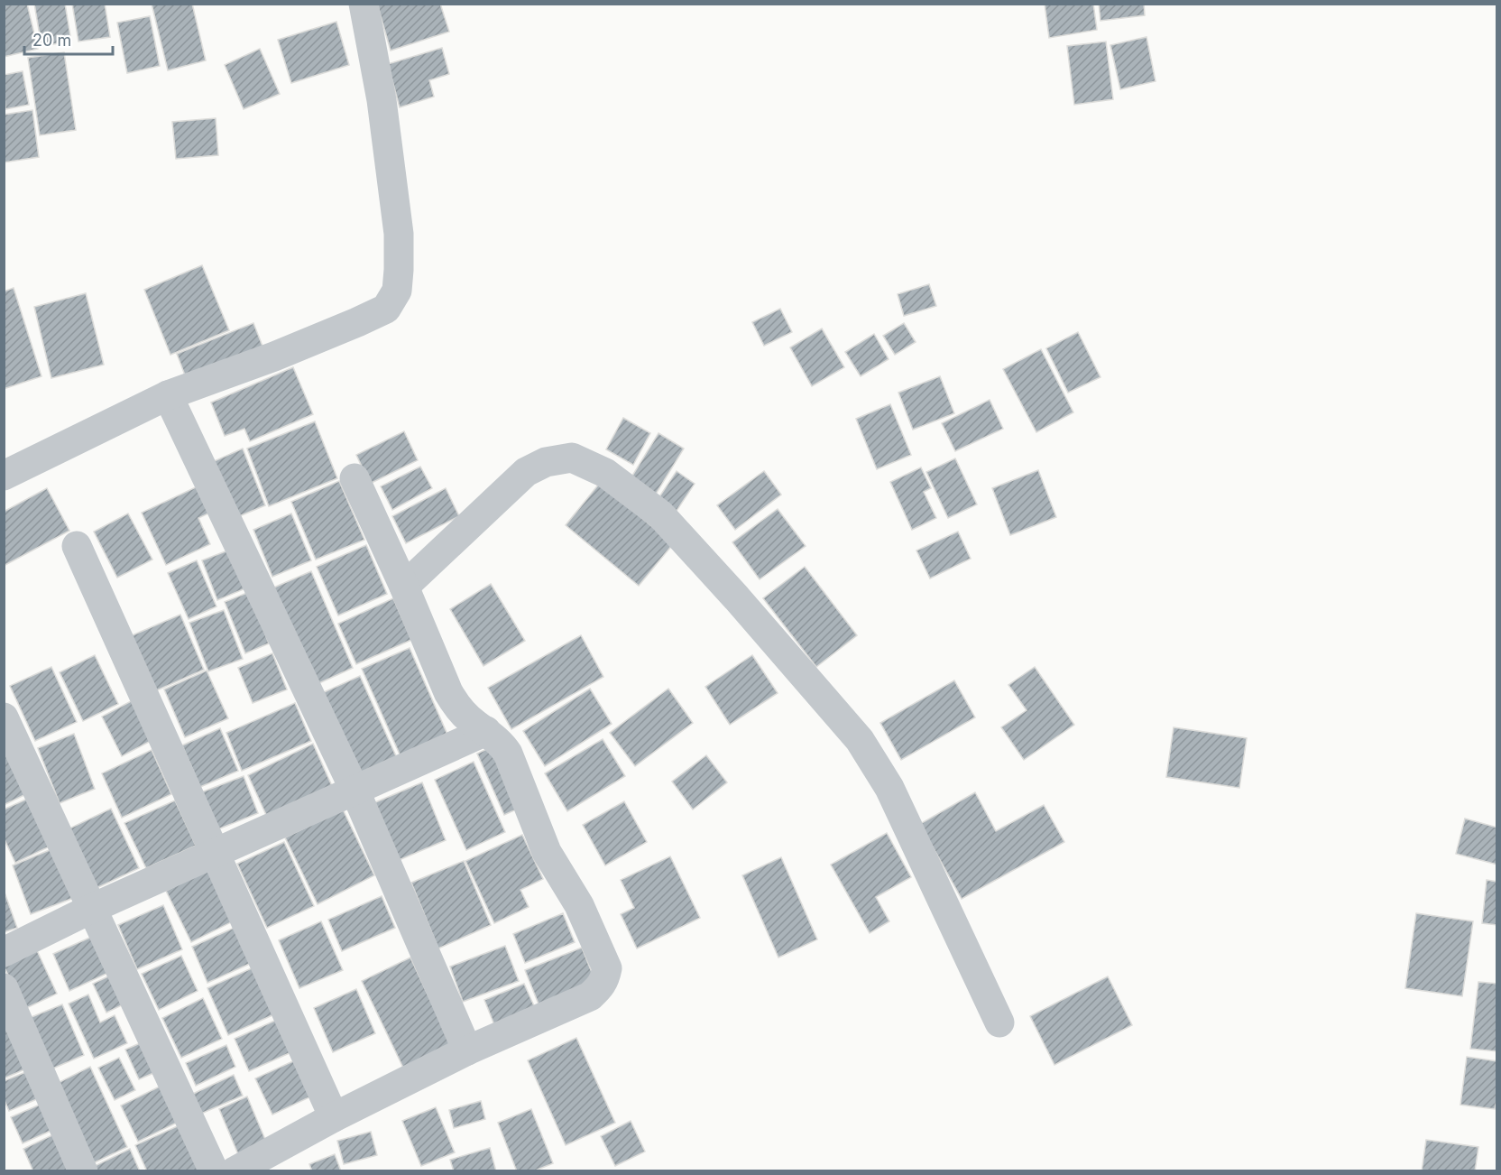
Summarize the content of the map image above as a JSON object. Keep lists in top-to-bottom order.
{
  "scale_bar": "20 m"
}
